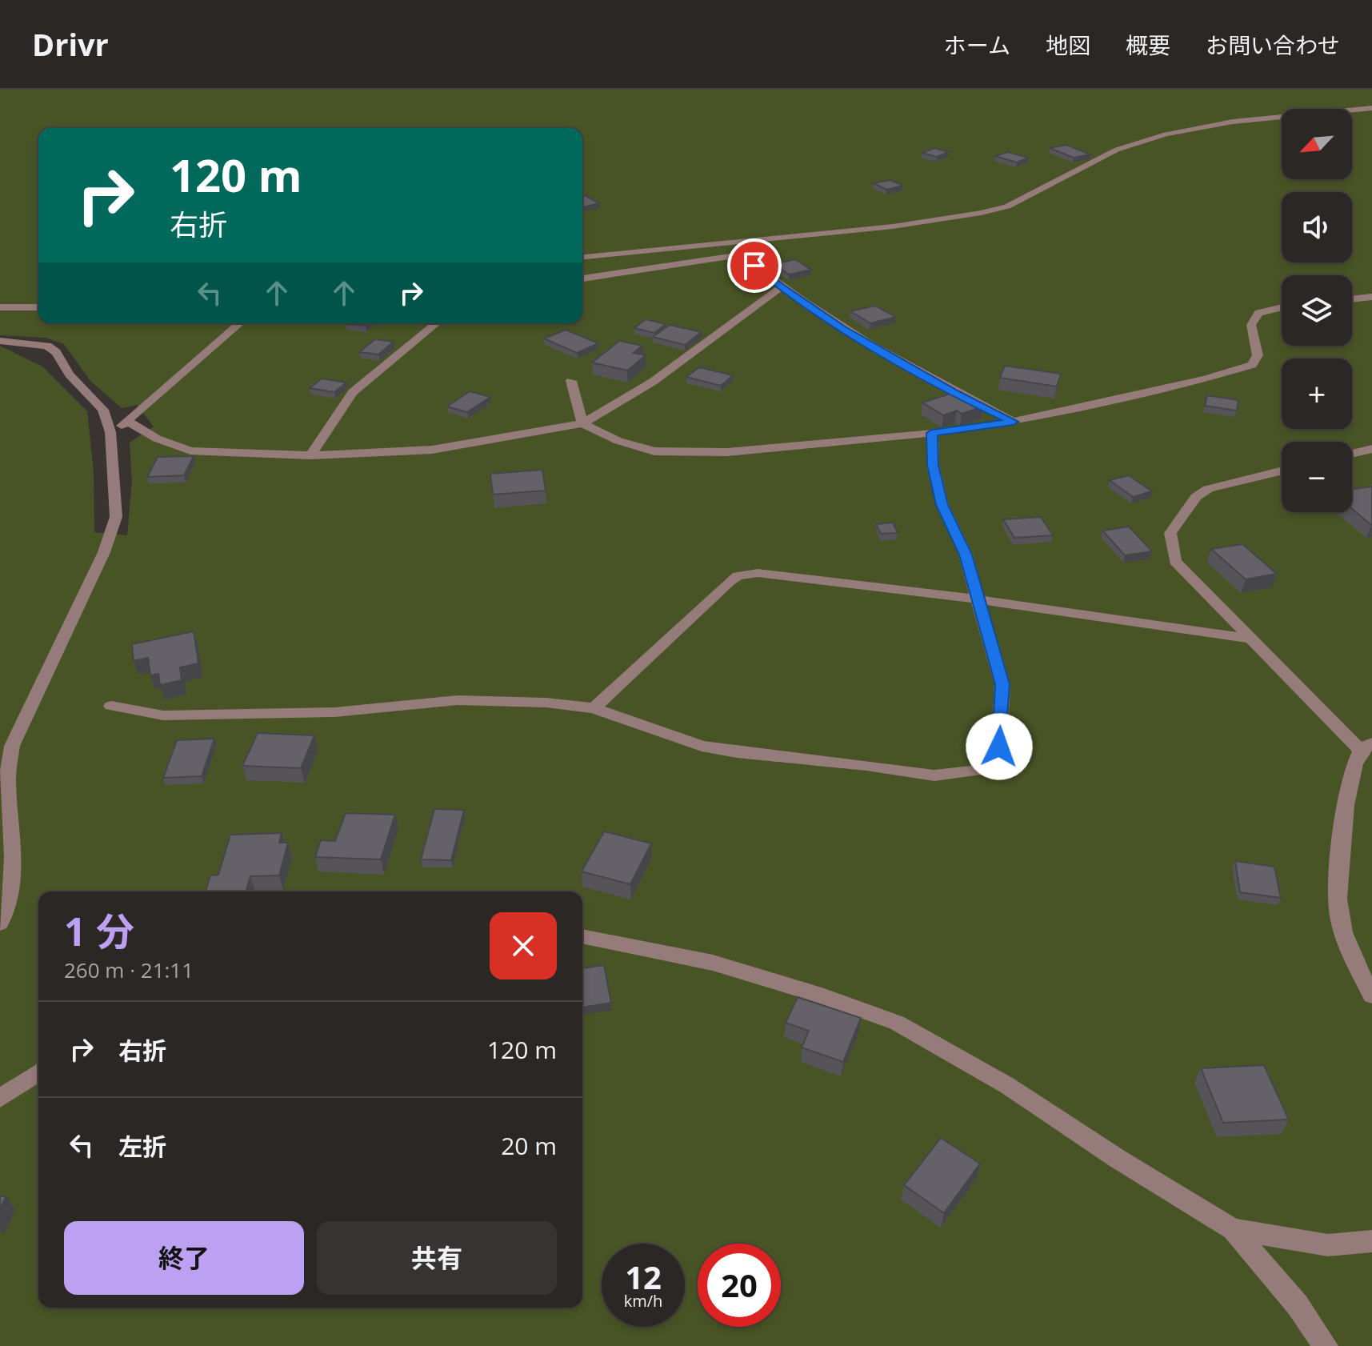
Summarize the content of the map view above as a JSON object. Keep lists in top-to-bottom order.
{
  "north": "bottom left",
  "page": {
    "header": "Drivr",
    "nav": [
      "ホーム",
      "地図",
      "概要",
      "お問い合わせ"
    ],
    "map_buttons": ["+", "−"],
    "turn": ["120 m", "右折"],
    "heading": ["1 分", "260 m · 21:11"],
    "list": [
      {
        "name": "右折",
        "value": "120 m"
      },
      {
        "name": "左折",
        "value": "20 m"
      }
    ],
    "buttons": ["終了", "共有"],
    "speed": "12 km/h",
    "limit": "20"
  }
}
